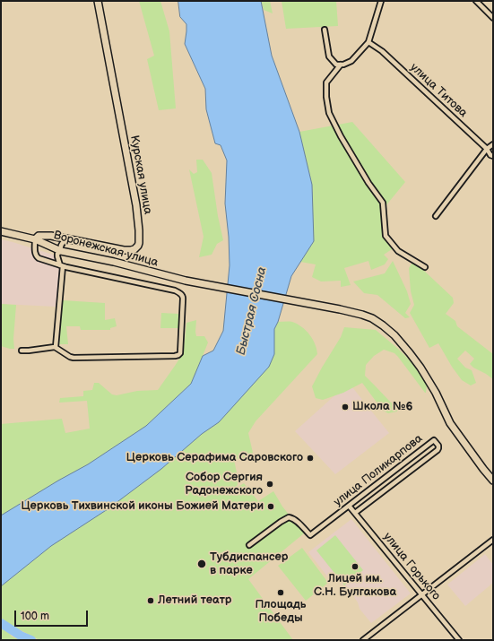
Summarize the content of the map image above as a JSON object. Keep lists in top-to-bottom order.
{
  "streets": {
    "street": [
      "улица Титова",
      "Курская улица",
      "Воронежская улица",
      "улица Поликарпова",
      "улица Горького"
    ]
  },
  "crossings": [
    ["Курская улица", "Воронежская улица"],
    ["улица Поликарпова", "улица Горького"]
  ],
  "water": ["Быстрая Сосна"],
  "places": [
    "Школа №6",
    "Церковь Серафима Саровского",
    "Собор Сергия Радонежского",
    "Церковь Тихвинской иконы Божией Матери",
    "Тубдиспансер в парке",
    "Лицей им. С.Н. Булгакова",
    "Площадь Победы",
    "Летний театр"
  ],
  "scale_bar": "100 m"
}
